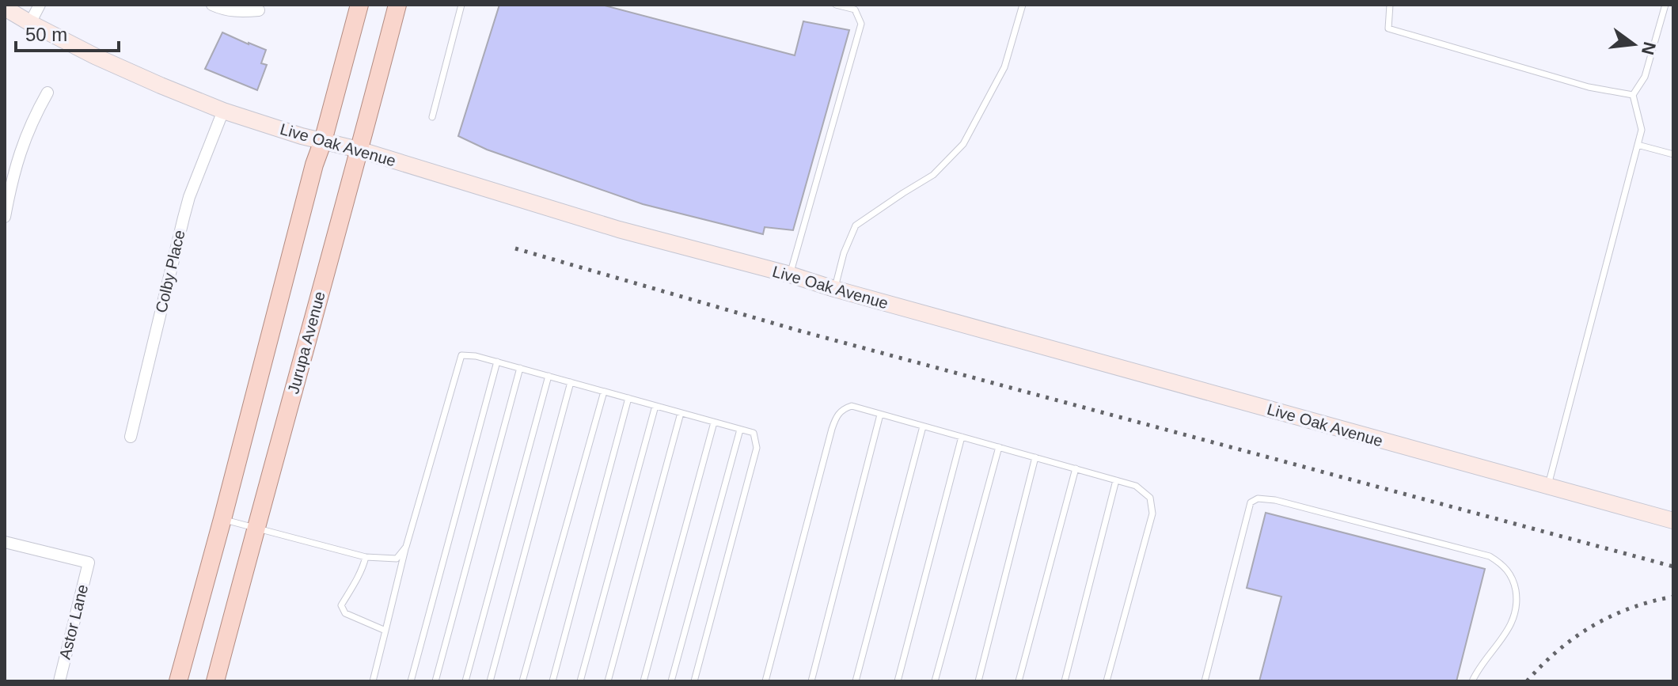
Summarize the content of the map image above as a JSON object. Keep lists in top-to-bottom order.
{
  "streets": {
    "main road": ["Jurupa Avenue"],
    "street": ["Live Oak Avenue", "Colby Place", "Astor Lane"]
  },
  "crossings": [
    ["Live Oak Avenue", "Colby Place"],
    ["Live Oak Avenue", "Jurupa Avenue"]
  ],
  "scale_bar": "50 m",
  "north": "right"
}
